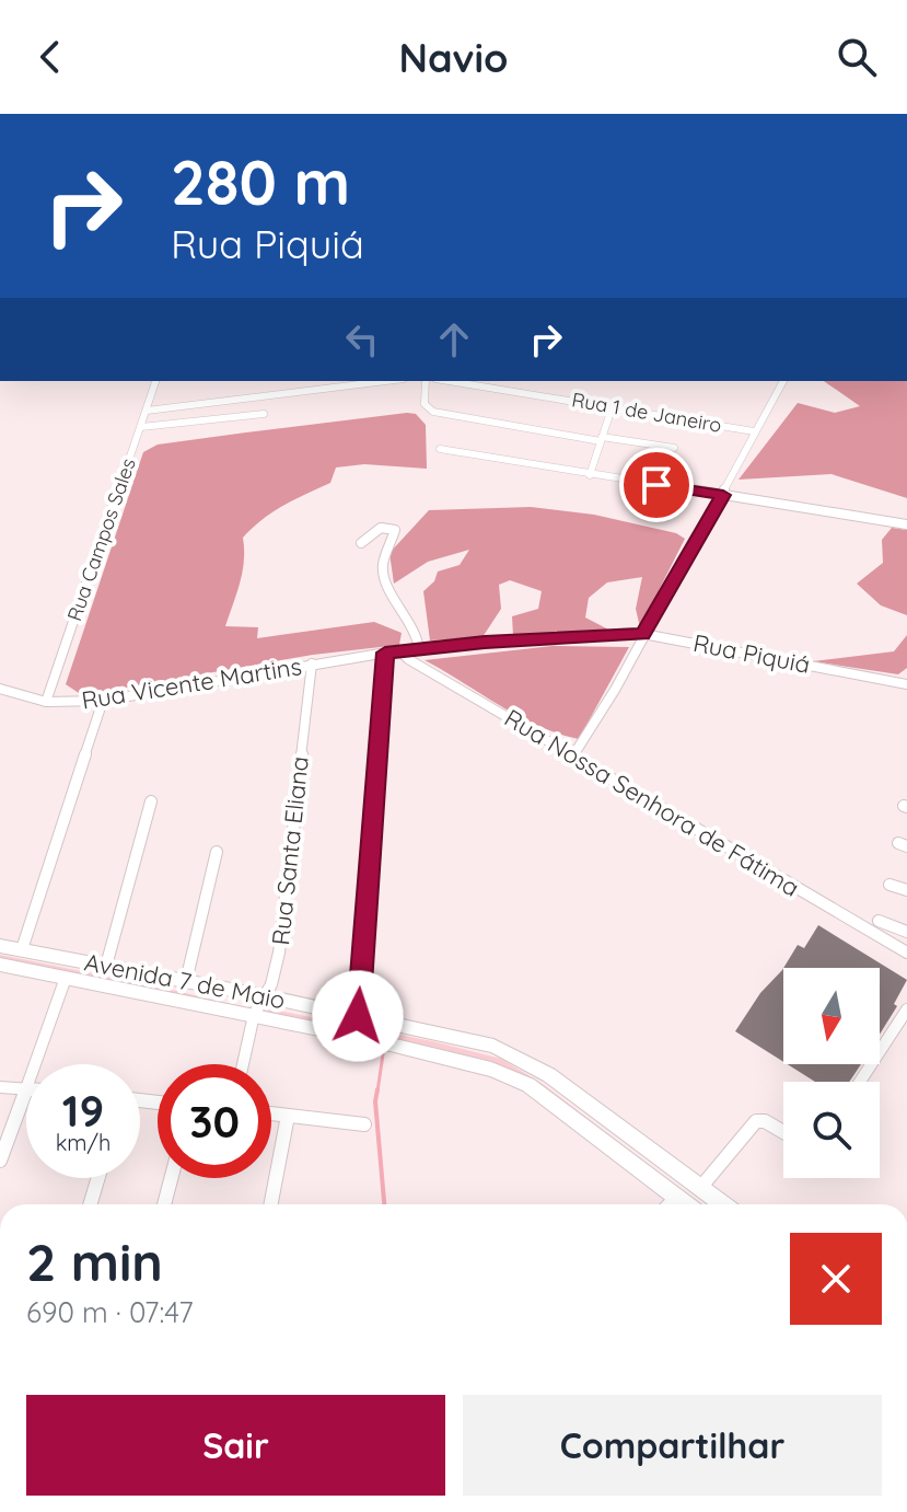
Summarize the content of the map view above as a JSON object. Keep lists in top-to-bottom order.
{
  "streets": {
    "main road": ["Avenida 7 de Maio"],
    "street": [
      "Rua 1 de Janeiro",
      "Rua Campos Sales",
      "Rua Piquiá",
      "Rua Vicente Martins",
      "Rua Nossa Senhora de Fátima",
      "Rua Santa Eliana"
    ]
  },
  "crossings": [
    ["Rua Campos Sales", "Rua Vicente Martins"],
    ["Rua Piquiá", "Rua Vicente Martins"],
    ["Rua Piquiá", "Rua Nossa Senhora de Fátima"],
    ["Rua Vicente Martins", "Rua Santa Eliana"],
    ["Rua Santa Eliana", "Avenida 7 de Maio"]
  ],
  "north": "bottom",
  "page": {
    "header": "Navio",
    "turn": ["280 m", "Rua Piquiá"],
    "speed": "19 km/h",
    "limit": "30",
    "heading": ["2 min", "690 m · 07:47"],
    "buttons": ["Sair", "Compartilhar"]
  }
}
